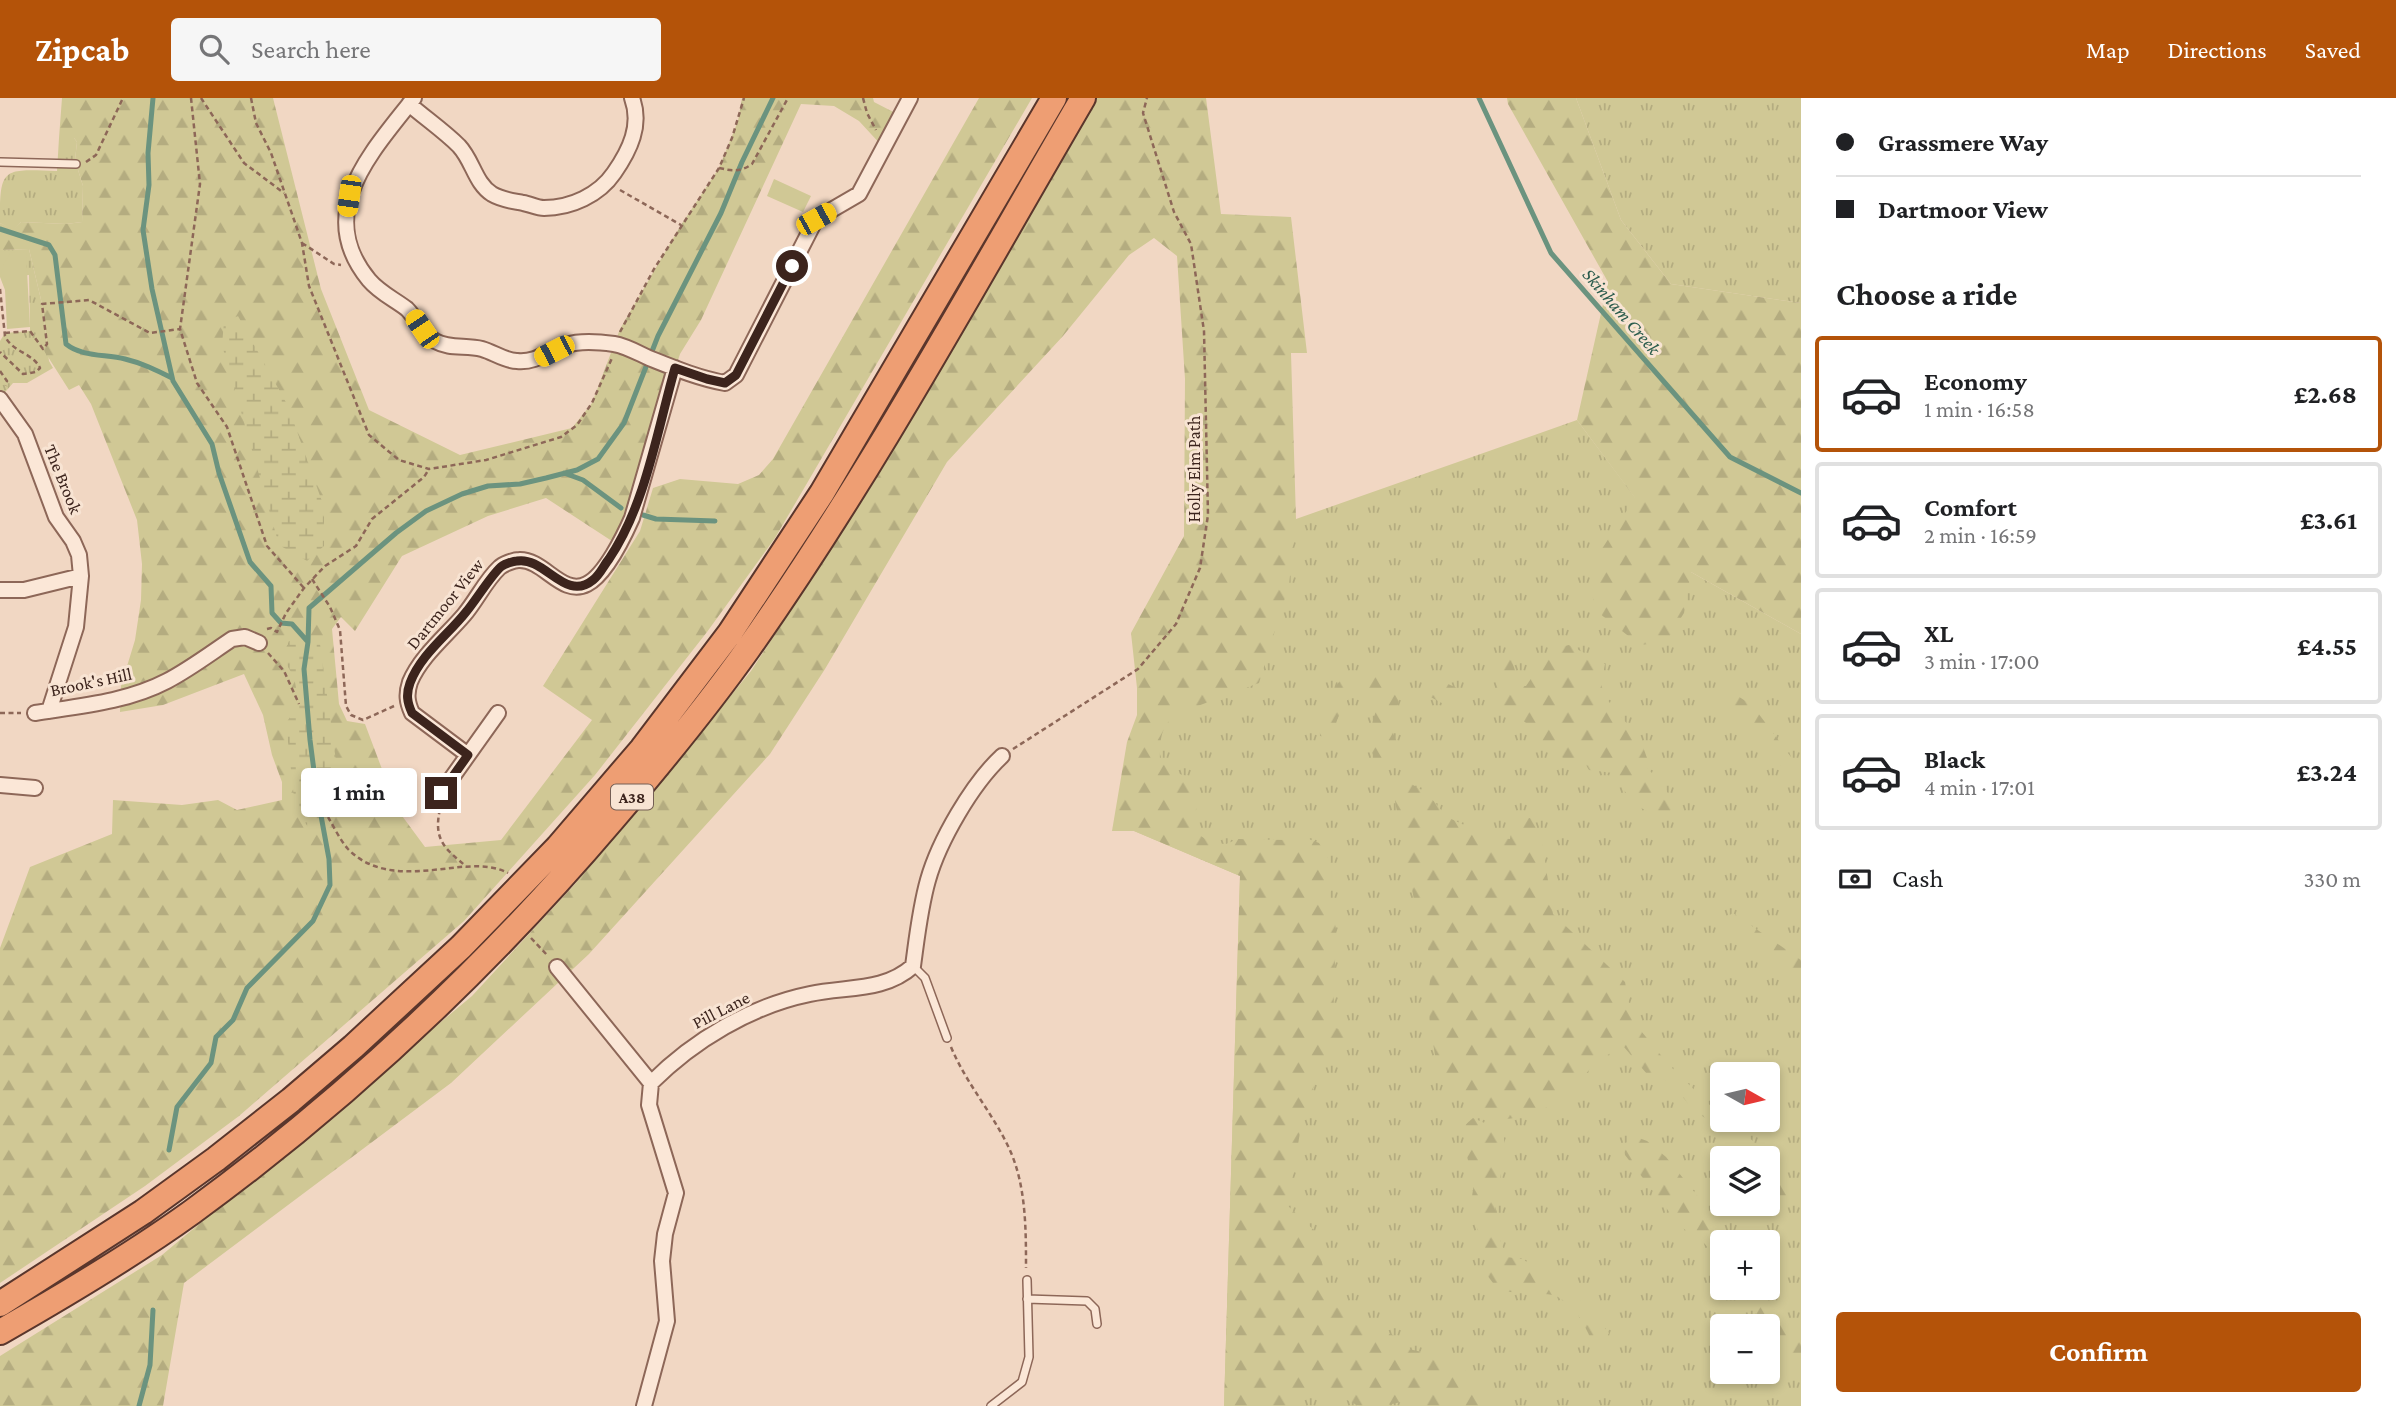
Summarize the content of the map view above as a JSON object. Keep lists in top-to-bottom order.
{
  "streets": {
    "highway": ["A38"],
    "street": [
      "The Brook",
      "Dartmoor View",
      "Brook's Hill",
      "Pill Lane"
    ],
    "path": ["Holly Elm Path"]
  },
  "crossings": [
    ["The Brook", "Brook's Hill"]
  ],
  "water": ["Skinham Creek"],
  "north": "right",
  "page": {
    "header": "Zipcab",
    "search": "Search here",
    "nav": ["Map", "Directions", "Saved"],
    "banner": ["Grassmere Way", "Dartmoor View"],
    "heading": "Choose a ride",
    "list": [
      {
        "name": "Economy",
        "note": "1 min · 16:58",
        "value": "£2.68"
      },
      {
        "name": "Comfort",
        "note": "2 min · 16:59",
        "value": "£3.61"
      },
      {
        "name": "XL",
        "note": "3 min · 17:00",
        "value": "£4.55"
      },
      {
        "name": "Black",
        "note": "4 min · 17:01",
        "value": "£3.24"
      }
    ],
    "bubble": "1 min",
    "pay": ["Cash", "330 m"],
    "map_buttons": ["+", "−"],
    "buttons": "Confirm"
  }
}
